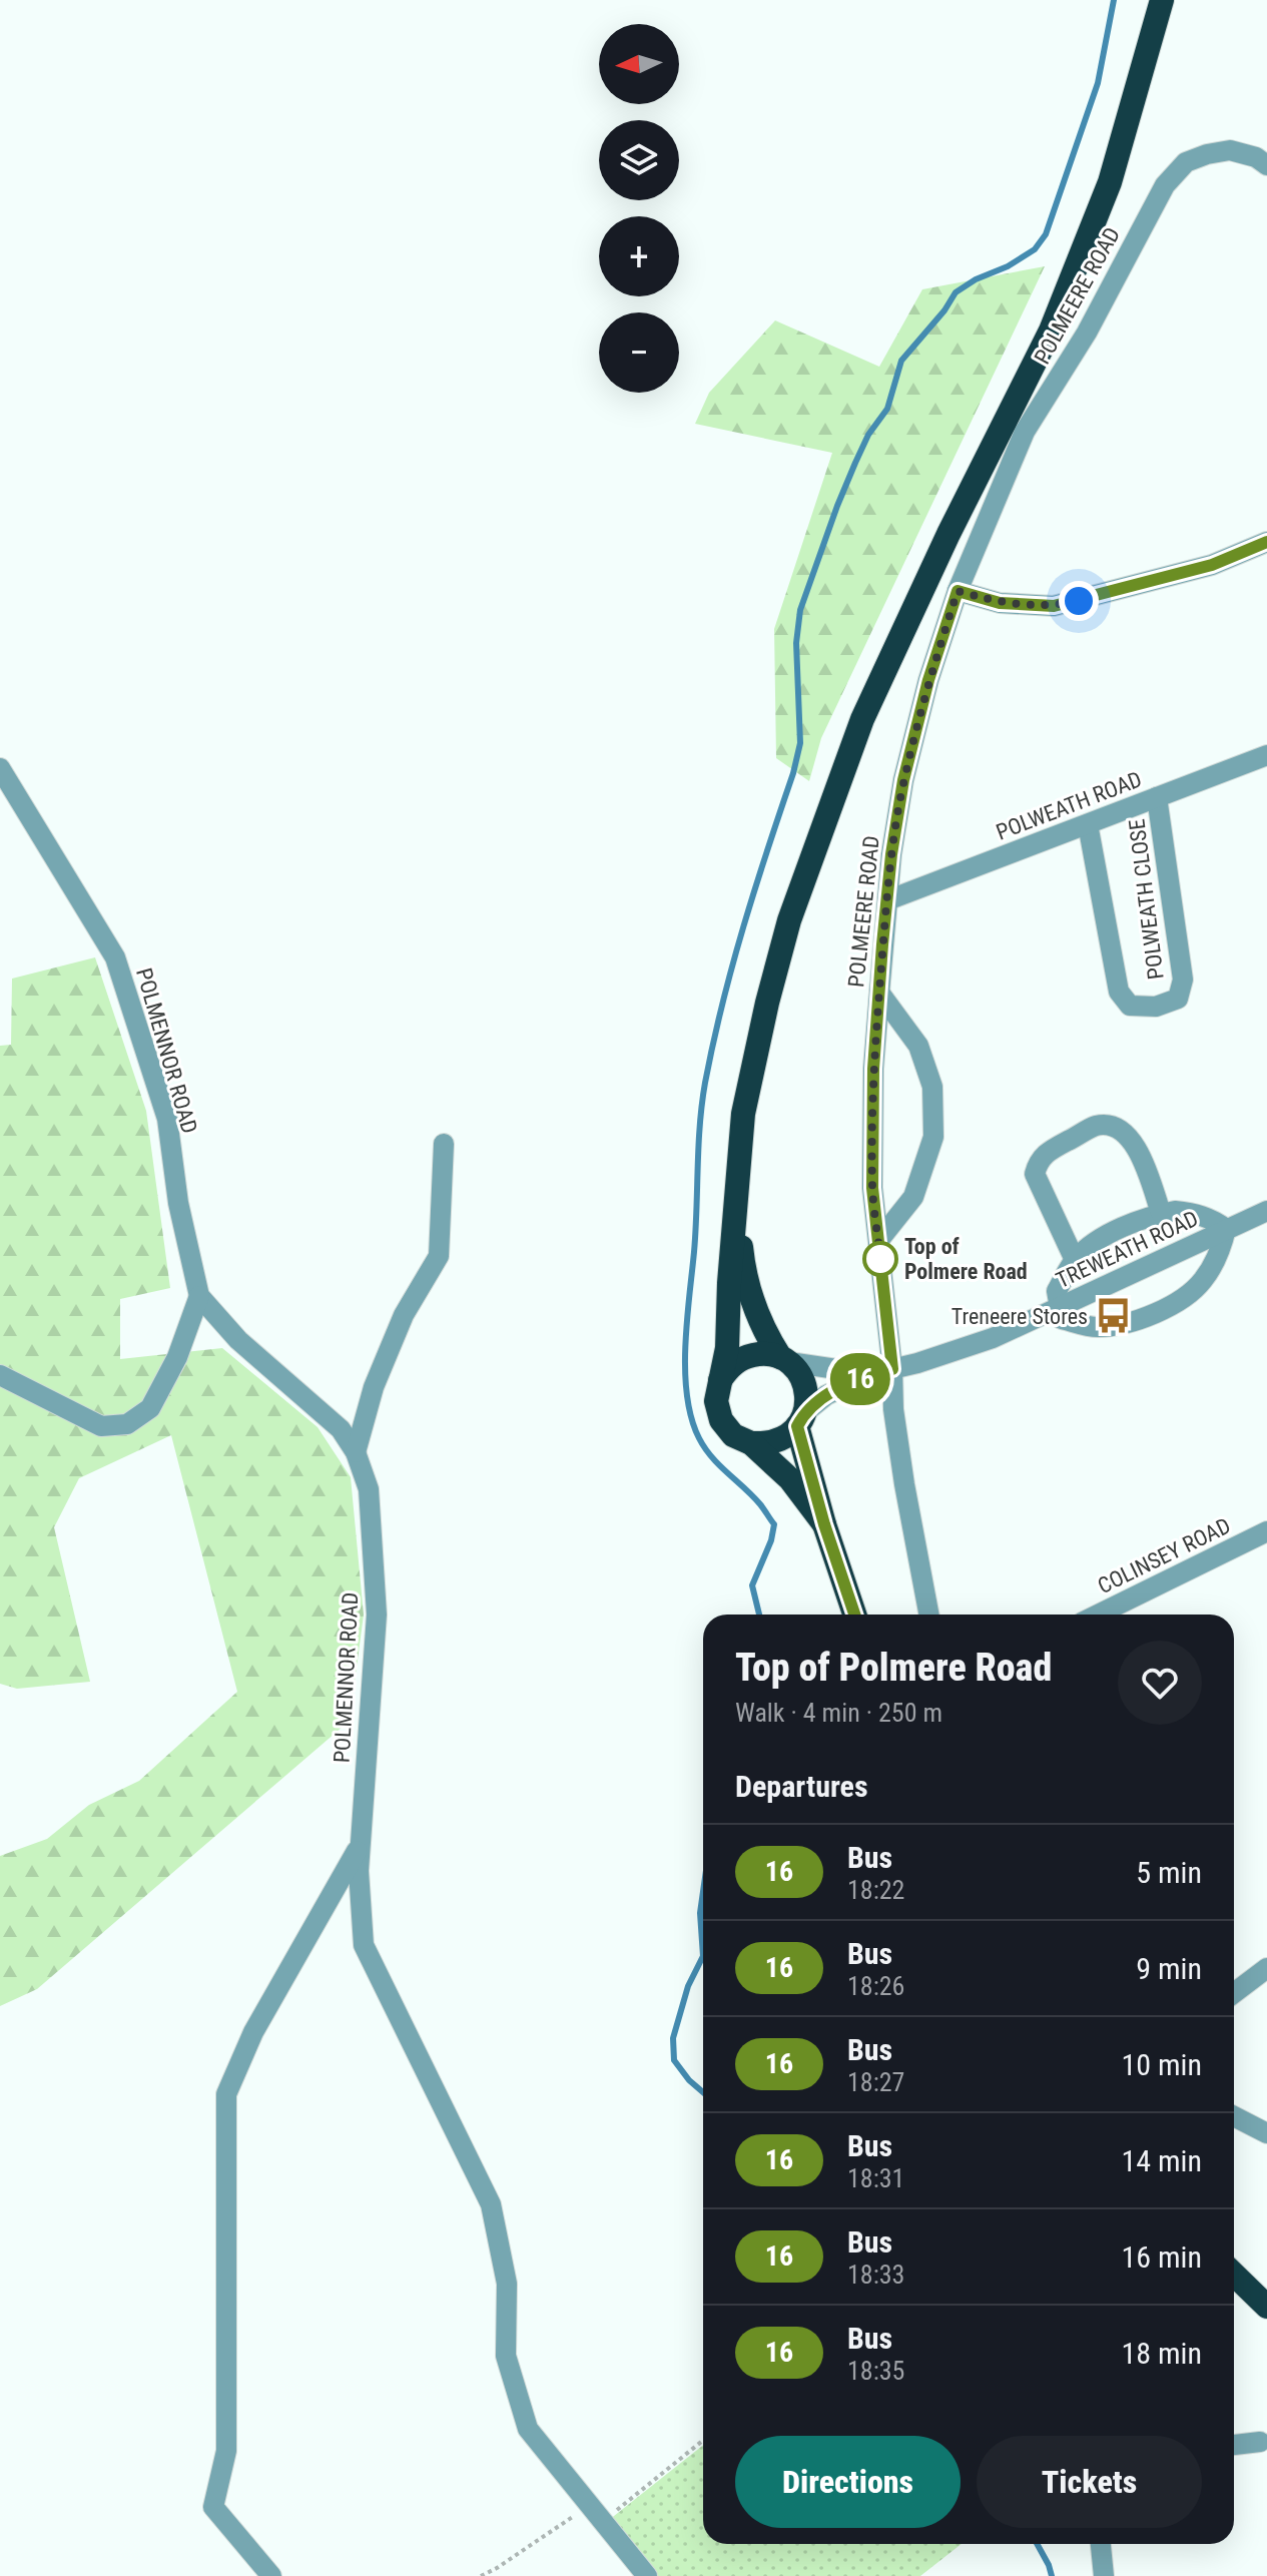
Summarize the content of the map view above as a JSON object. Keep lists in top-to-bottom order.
{
  "streets": {
    "street": [
      "POLMEERE ROAD",
      "POLWEATH ROAD",
      "POLWEATH CLOSE",
      "POLMENNOR ROAD",
      "TREWEATH ROAD",
      "COLINSEY ROAD"
    ]
  },
  "crossings": [
    ["POLMEERE ROAD", "POLWEATH ROAD"],
    ["POLMEERE ROAD", "TREWEATH ROAD"],
    ["POLWEATH ROAD", "POLWEATH CLOSE"]
  ],
  "places": {
    "other": ["Top of Polmere Road"],
    "bus stop": ["Treneere Stores"]
  },
  "lines": ["bus line 16"],
  "north": "left",
  "page": {
    "on_map": "16",
    "map_buttons": ["+", "−"],
    "heading": [
      ["Top of Polmere Road", "Walk · 4 min · 250 m"],
      "Departures"
    ],
    "list": [
      {
        "mark": "16",
        "name": "Bus",
        "note": "18:22",
        "value": "5 min"
      },
      {
        "mark": "16",
        "name": "Bus",
        "note": "18:26",
        "value": "9 min"
      },
      {
        "mark": "16",
        "name": "Bus",
        "note": "18:27",
        "value": "10 min"
      },
      {
        "mark": "16",
        "name": "Bus",
        "note": "18:31",
        "value": "14 min"
      },
      {
        "mark": "16",
        "name": "Bus",
        "note": "18:33",
        "value": "16 min"
      },
      {
        "mark": "16",
        "name": "Bus",
        "note": "18:35",
        "value": "18 min"
      }
    ],
    "buttons": ["Directions", "Tickets"]
  }
}
